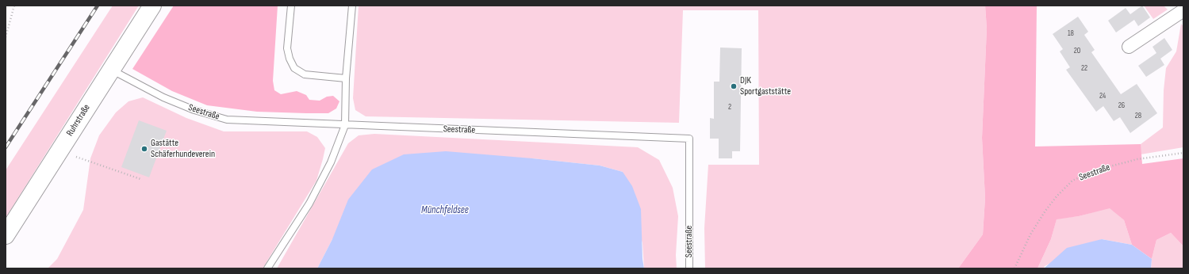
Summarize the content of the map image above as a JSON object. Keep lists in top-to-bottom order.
{
  "streets": {
    "street": ["Ruhrstraße"],
    "lane": ["Seestraße"]
  },
  "crossings": [
    ["Seestraße", "Ruhrstraße"]
  ],
  "water": ["Münchfeldsee"],
  "places": ["DJK Sportgaststätte", "Gastätte Schäferhundeverein"],
  "house_numbers": [
    "18",
    "20",
    "22",
    "24",
    "26",
    "2",
    "28"
  ]
}
